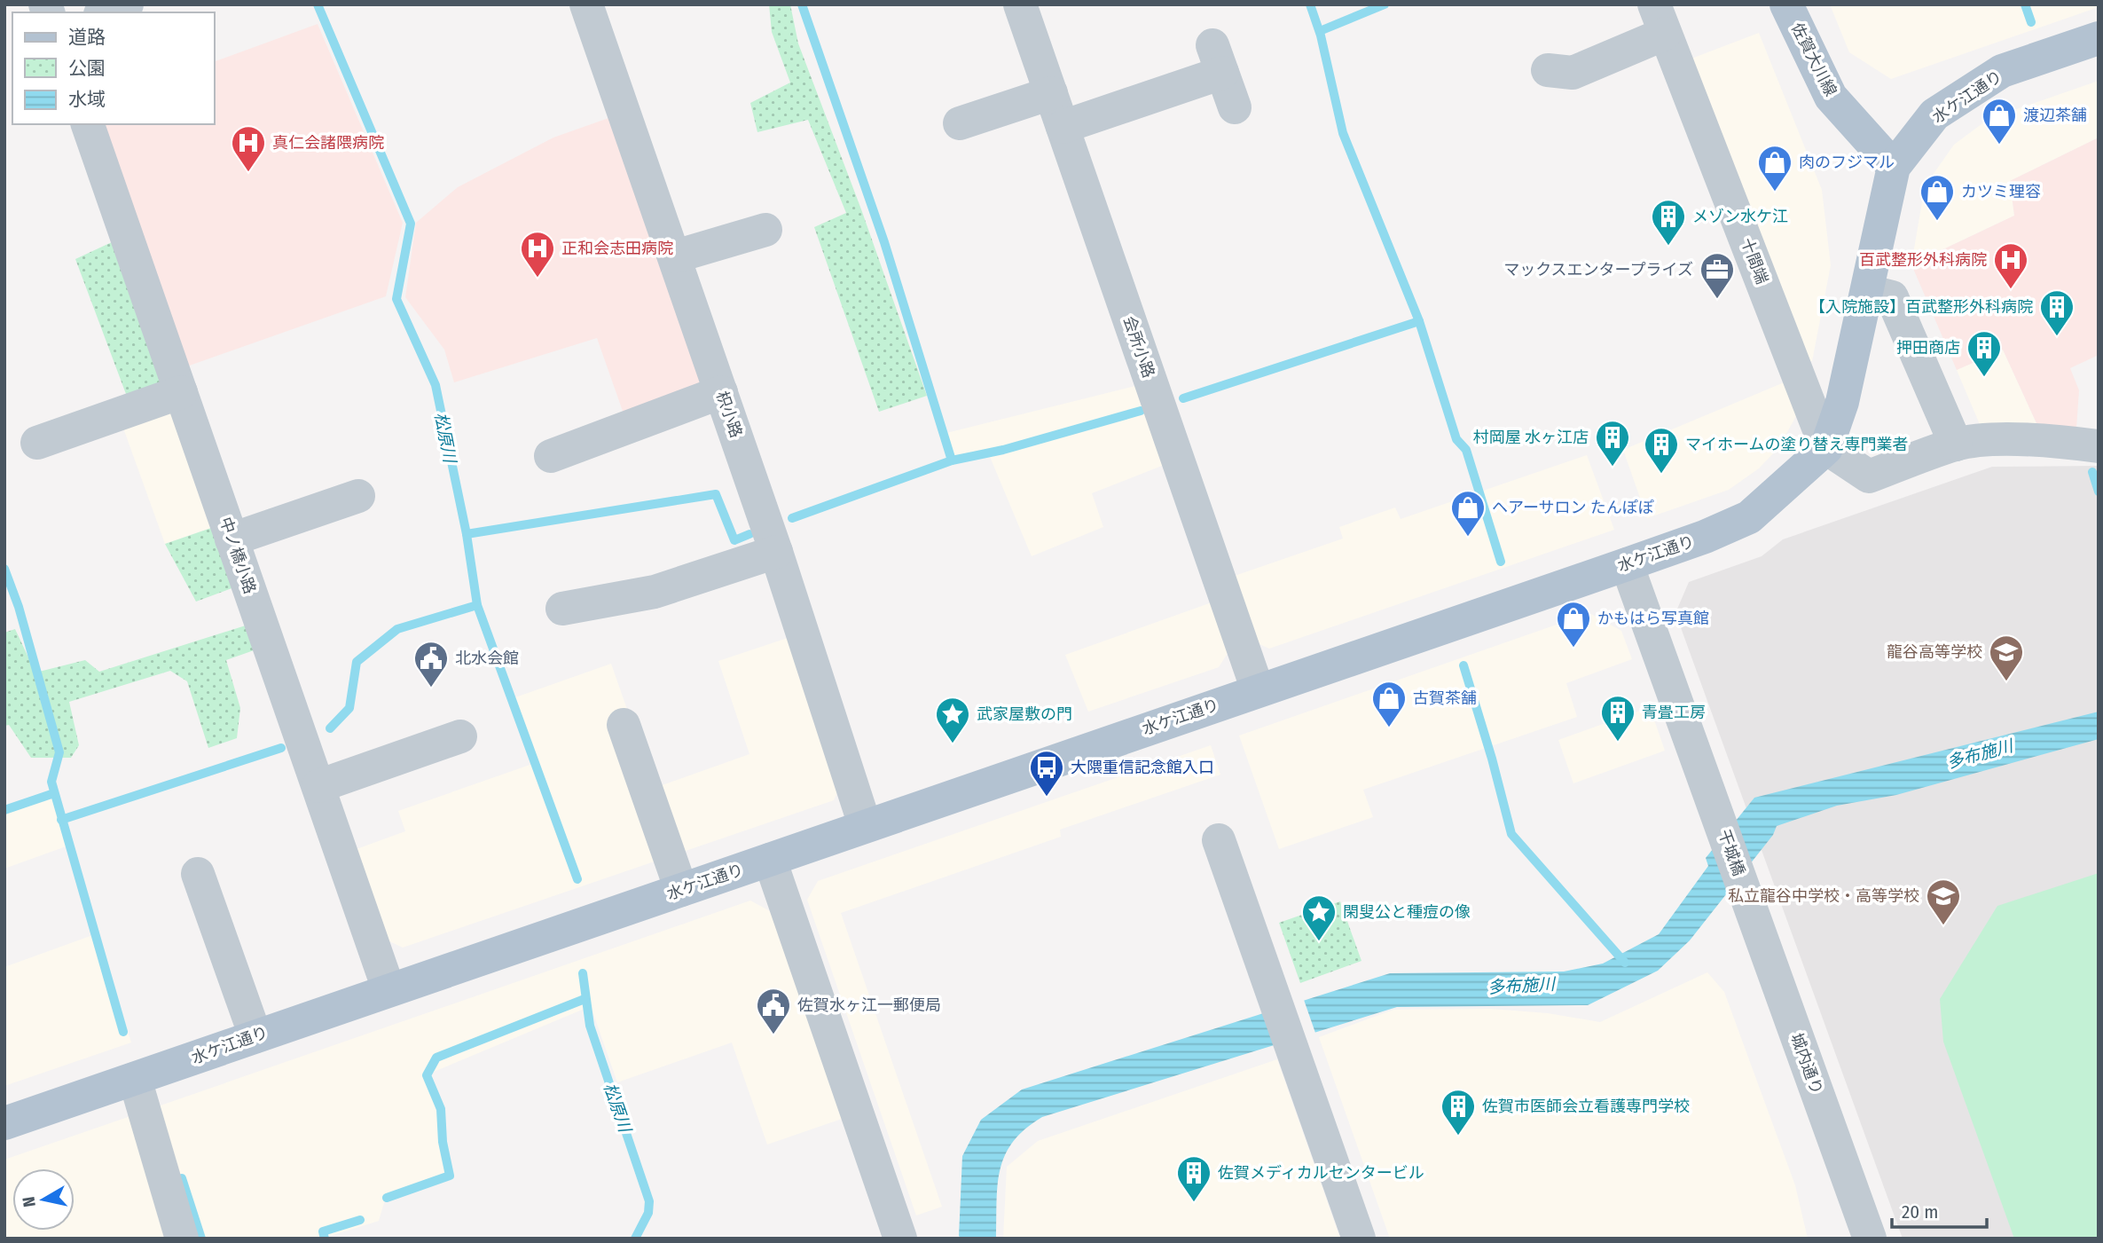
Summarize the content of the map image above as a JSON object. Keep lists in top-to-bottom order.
{
  "streets": {
    "main road": ["佐賀大川線", "水ケ江通り"],
    "street": [
      "十間端",
      "会所小路",
      "枳小路",
      "中ノ橋小路",
      "干城橋",
      "城内通り"
    ]
  },
  "crossings": [
    ["佐賀大川線", "水ケ江通り"],
    ["水ケ江通り", "十間端"],
    ["水ケ江通り", "会所小路"],
    ["水ケ江通り", "枳小路"],
    ["水ケ江通り", "中ノ橋小路"],
    ["水ケ江通り", "干城橋"],
    ["干城橋", "城内通り"]
  ],
  "water": ["松原川", "多布施川"],
  "places": {
    "shop": [
      "渡辺茶舗",
      "肉のフジマル",
      "カツミ理容",
      "ヘアーサロン たんぽぽ",
      "かもはら写真館",
      "古賀茶舗"
    ],
    "hospital": ["真仁会諸隈病院", "正和会志田病院", "百武整形外科病院"],
    "building": [
      "メゾン水ケ江",
      "【入院施設】百武整形外科病院",
      "押田商店",
      "村岡屋 水ヶ江店",
      "マイホームの塗り替え専門業者",
      "青畳工房",
      "佐賀市医師会立看護専門学校",
      "佐賀メディカルセンタービル"
    ],
    "office": ["マックスエンタープライズ"],
    "school or university": ["龍谷高等学校", "私立龍谷中学校・高等学校"],
    "public building": ["北水会館", "佐賀水ヶ江一郵便局"],
    "place": ["武家屋敷の門", "閑叟公と種痘の像"],
    "bus stop": ["大隈重信記念館入口"]
  },
  "legend": ["道路", "公園", "水域"],
  "scale_bar": "20 m",
  "north": "left"
}
